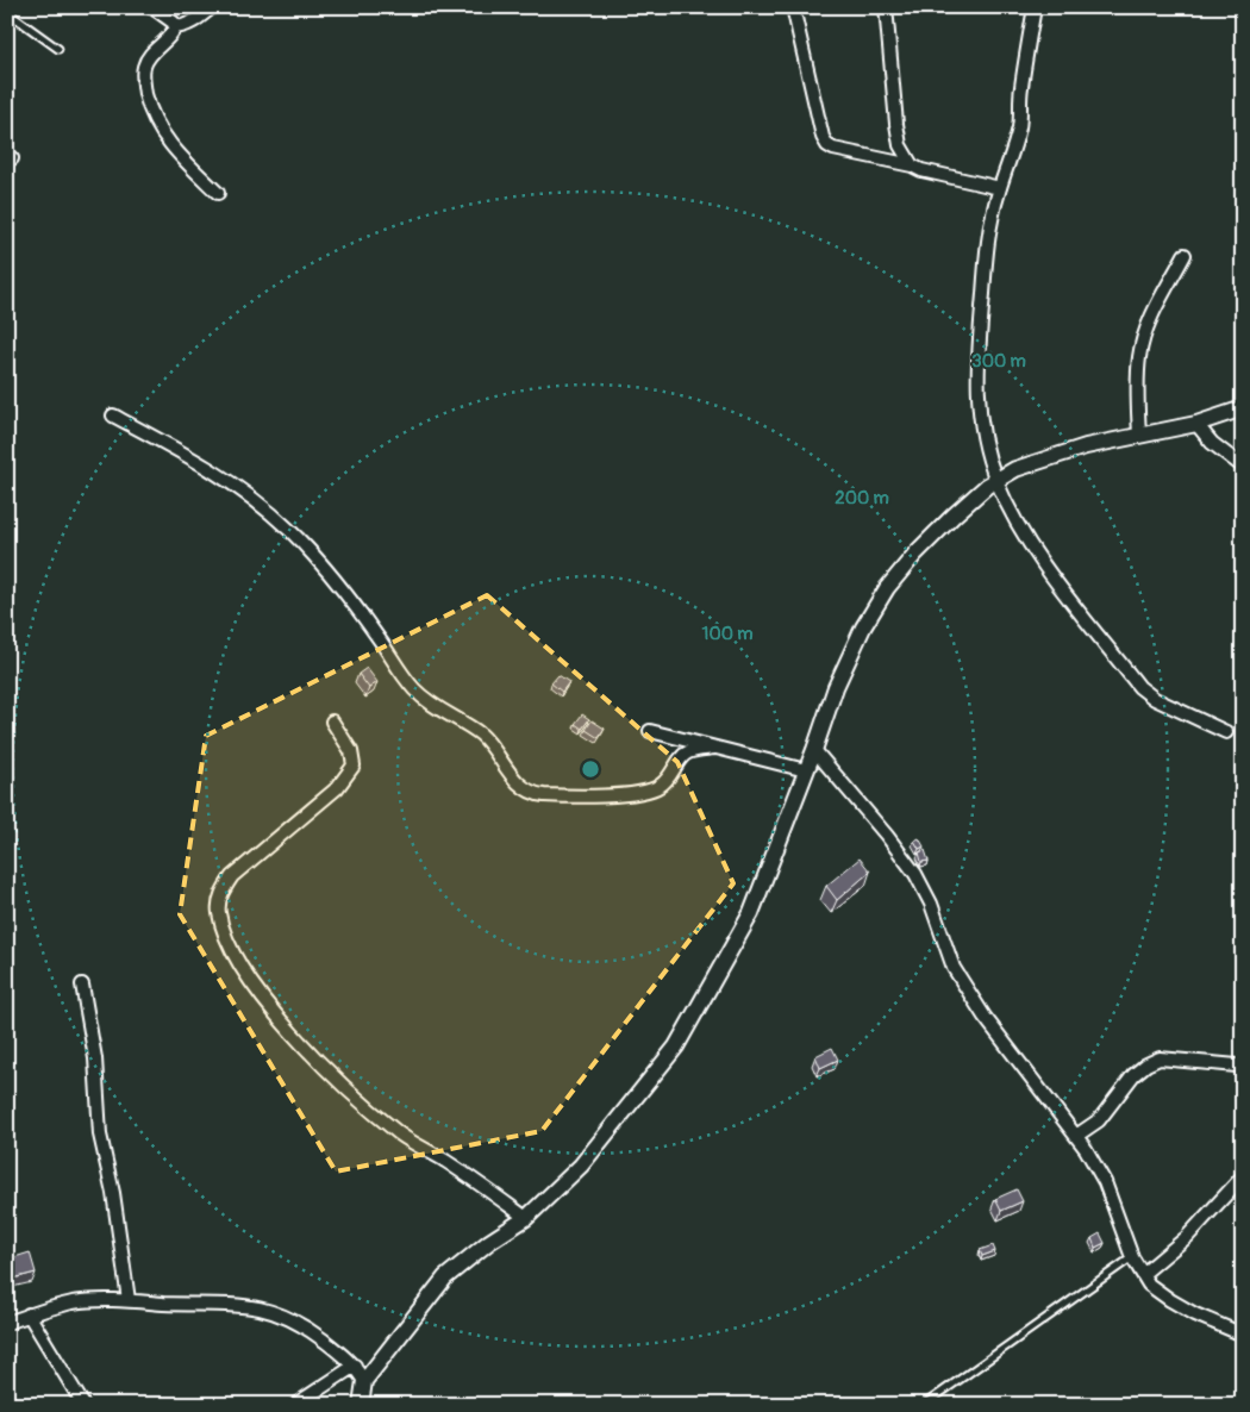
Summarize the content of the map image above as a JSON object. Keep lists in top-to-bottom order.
{
  "rings": ["300 m", "200 m", "100 m"]
}
